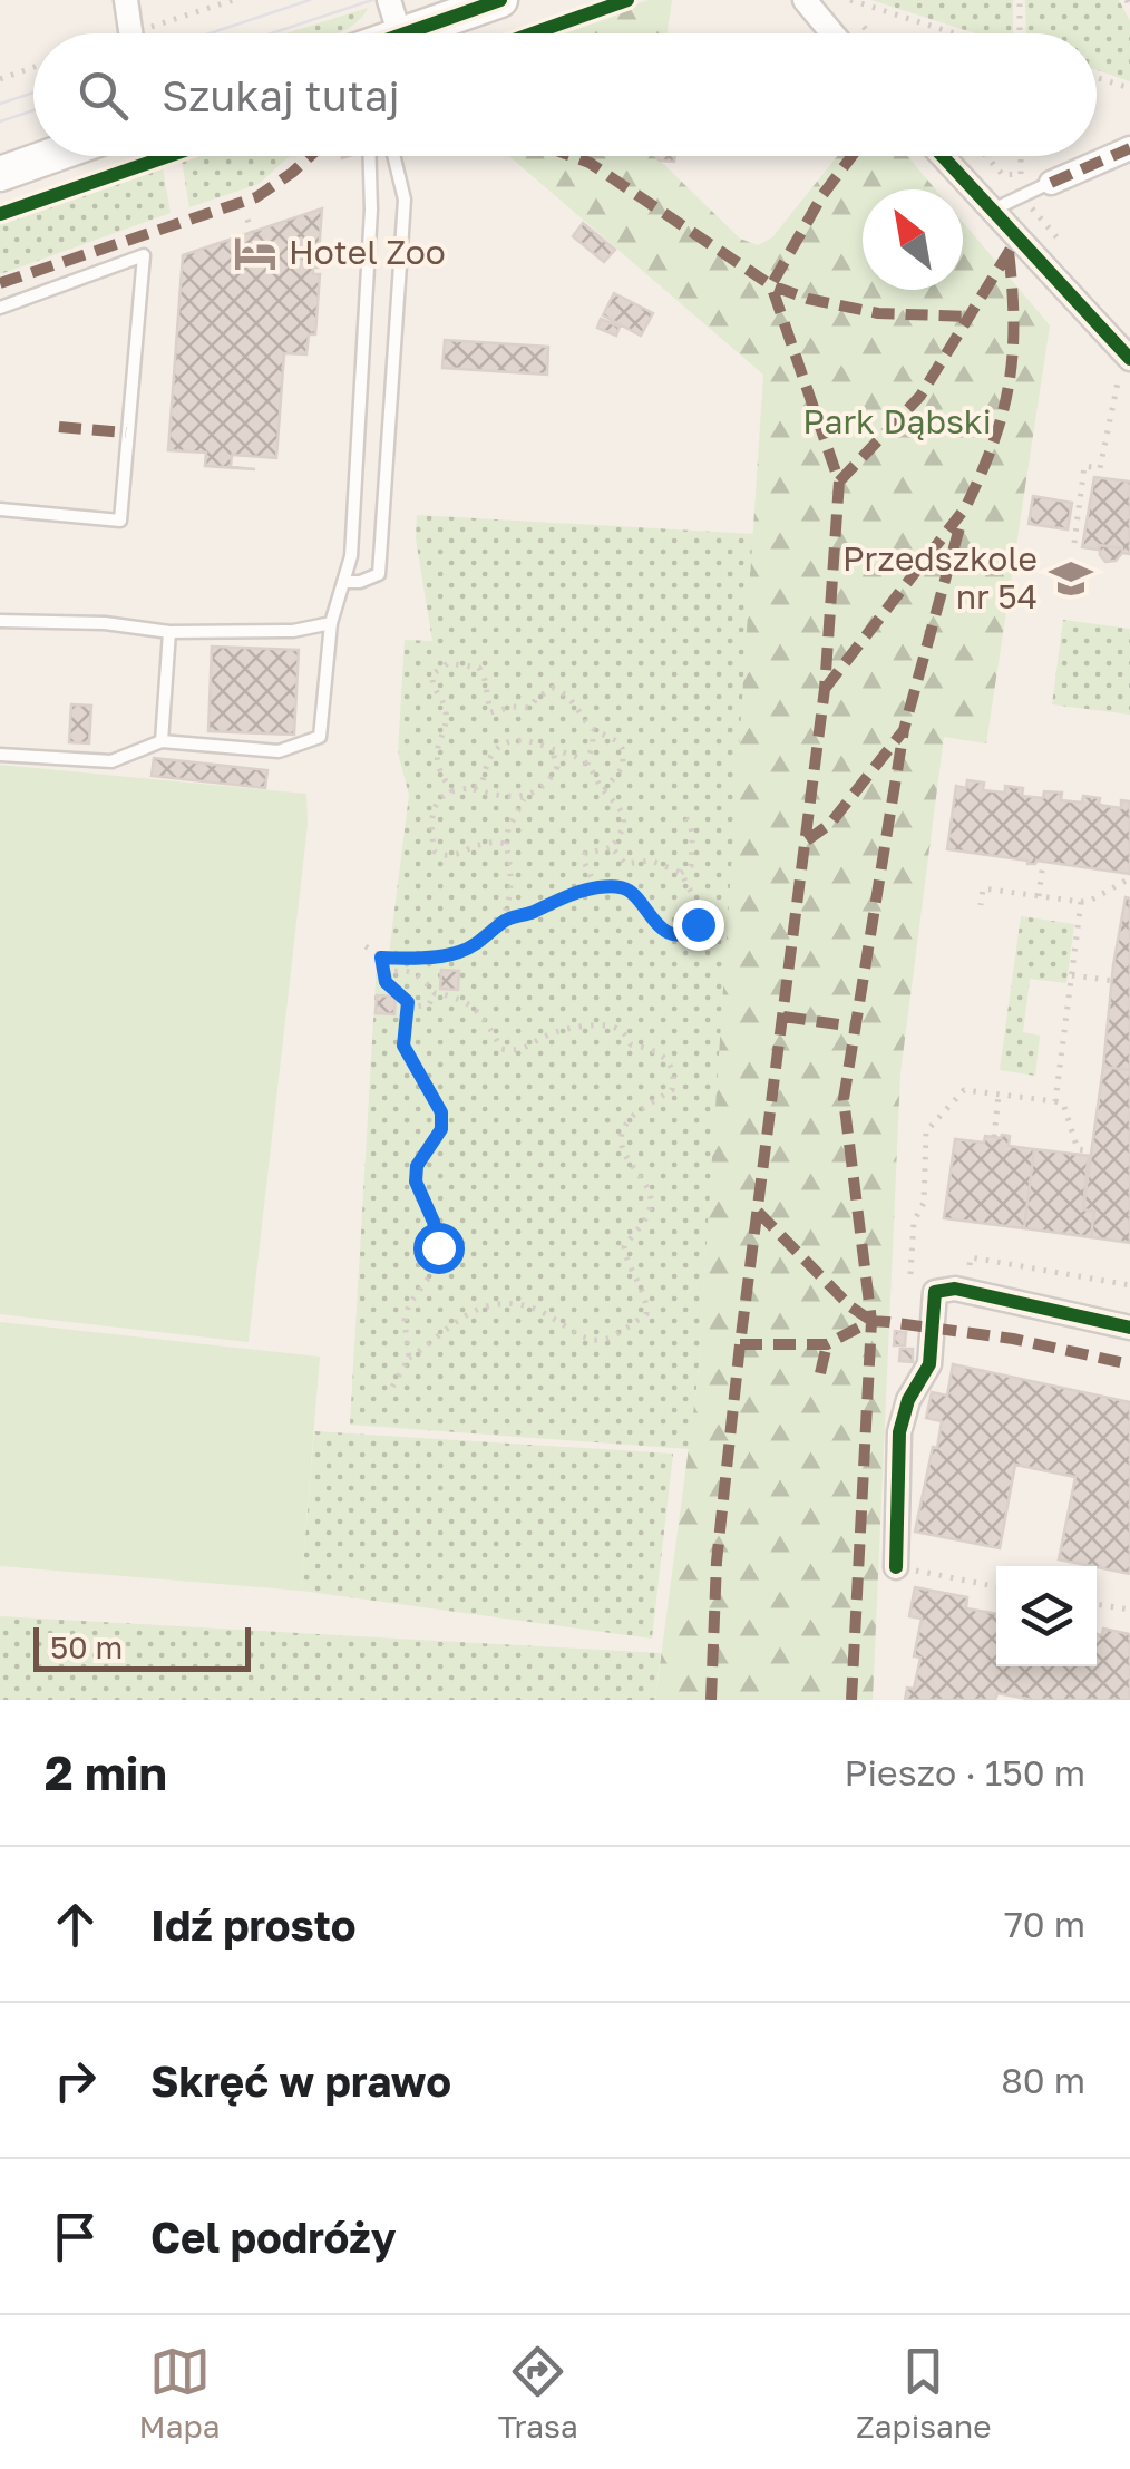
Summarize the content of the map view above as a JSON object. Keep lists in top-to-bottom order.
{
  "parks": ["Park Dąbski"],
  "places": {
    "hotel": ["Hotel Zoo"],
    "school or university": ["Przedszkole nr 54"]
  },
  "scale_bar": "50 m",
  "north": "top left",
  "page": {
    "search": "Szukaj tutaj",
    "scale": "50 m",
    "heading": ["2 min", "Pieszo · 150 m"],
    "list": [
      ["Idź prosto", "70 m"],
      ["Skręć w prawo", "80 m"],
      "Cel podróży"
    ],
    "nav": ["Mapa", "Trasa", "Zapisane"]
  }
}
